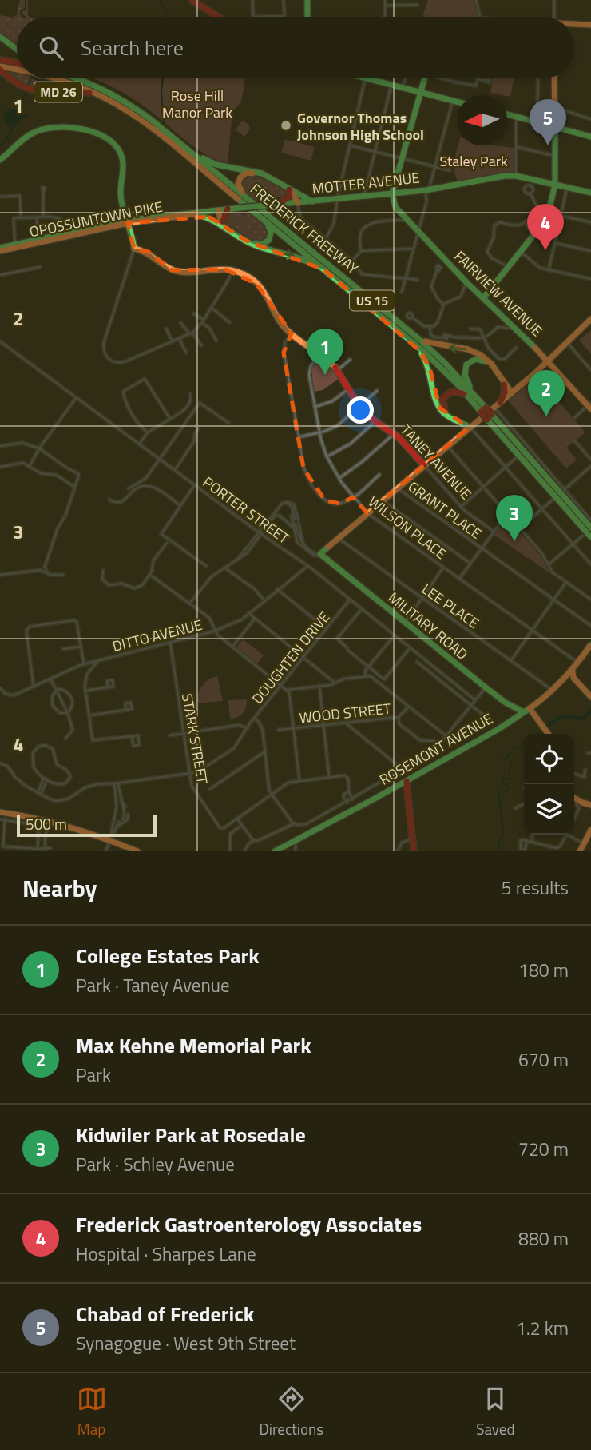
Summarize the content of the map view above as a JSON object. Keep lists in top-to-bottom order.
{
  "streets": {
    "main road": [
      "MD 26",
      "MOTTER AVENUE",
      "OPOSSUMTOWN PIKE",
      "FREDERICK FREEWAY",
      "FAIRVIEW AVENUE",
      "US 15",
      "TANEY AVENUE",
      "MILITARY ROAD",
      "ROSEMONT AVENUE"
    ],
    "street": [
      "PORTER STREET",
      "GRANT PLACE",
      "WILSON PLACE",
      "LEE PLACE",
      "DITTO AVENUE",
      "DOUGHTEN DRIVE",
      "WOOD STREET",
      "STARK STREET"
    ]
  },
  "crossings": [
    ["MD 26", "FREDERICK FREEWAY"],
    ["MD 26", "US 15"],
    ["MOTTER AVENUE", "OPOSSUMTOWN PIKE"],
    ["MOTTER AVENUE", "FAIRVIEW AVENUE"],
    ["FREDERICK FREEWAY", "US 15"],
    ["TANEY AVENUE", "WILSON PLACE"],
    ["PORTER STREET", "DITTO AVENUE"],
    ["PORTER STREET", "DOUGHTEN DRIVE"],
    ["WILSON PLACE", "ROSEMONT AVENUE"],
    ["LEE PLACE", "ROSEMONT AVENUE"],
    ["MILITARY ROAD", "ROSEMONT AVENUE"],
    ["DITTO AVENUE", "STARK STREET"],
    ["DOUGHTEN DRIVE", "STARK STREET"]
  ],
  "parks": ["Rose Hill Manor Park", "Staley Park"],
  "places": ["Governor Thomas Johnson High School"],
  "scale_bar": "500 m",
  "north": "left",
  "page": {
    "search": "Search here",
    "pins": [
      "5",
      "4",
      "1",
      "2",
      "3"
    ],
    "scale": "500 m",
    "heading": ["Nearby", "5 results"],
    "list": [
      {
        "mark": "1",
        "name": "College Estates Park",
        "note": "Park · Taney Avenue",
        "value": "180 m"
      },
      {
        "mark": "2",
        "name": "Max Kehne Memorial Park",
        "note": "Park",
        "value": "670 m"
      },
      {
        "mark": "3",
        "name": "Kidwiler Park at Rosedale",
        "note": "Park · Schley Avenue",
        "value": "720 m"
      },
      {
        "mark": "4",
        "name": "Frederick Gastroenterology Associates",
        "note": "Hospital · Sharpes Lane",
        "value": "880 m"
      },
      {
        "mark": "5",
        "name": "Chabad of Frederick",
        "note": "Synagogue · West 9th Street",
        "value": "1.2 km"
      }
    ],
    "nav": ["Map", "Directions", "Saved"]
  },
  "grid": {
    "rows": [
      "1",
      "2",
      "3",
      "4"
    ]
  }
}
